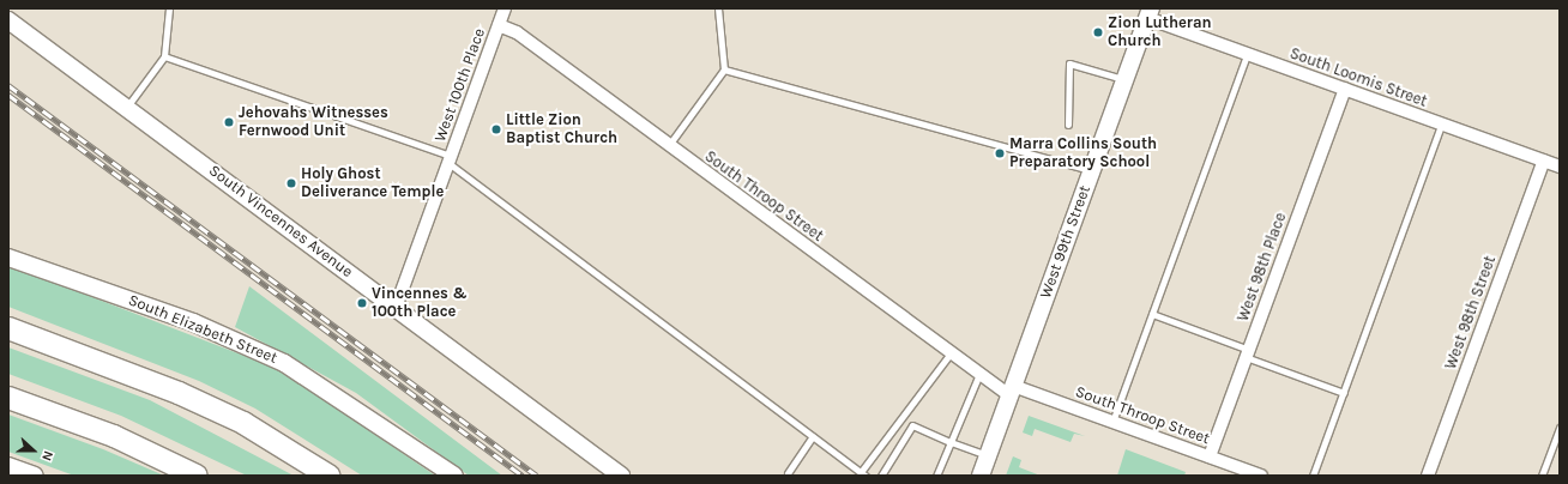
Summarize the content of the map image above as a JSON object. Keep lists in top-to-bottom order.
{
  "streets": {
    "street": [
      "South Loomis Street",
      "West 100th Place",
      "South Throop Street",
      "South Vincennes Avenue",
      "West 99th Street",
      "West 98th Place",
      "West 98th Street",
      "South Elizabeth Street"
    ]
  },
  "crossings": [
    ["South Loomis Street", "West 99th Street"],
    ["South Loomis Street", "West 98th Place"],
    ["South Loomis Street", "West 98th Street"],
    ["West 100th Place", "South Throop Street"],
    ["West 100th Place", "South Vincennes Avenue"],
    ["South Throop Street", "West 99th Street"],
    ["South Throop Street", "West 98th Place"]
  ],
  "places": [
    "Zion Lutheran Church",
    "Jehovahs Witnesses Fernwood Unit",
    "Little Zion Baptist Church",
    "Marra Collins South Preparatory School",
    "Holy Ghost Deliverance Temple",
    "Vincennes & 100th Place"
  ],
  "north": "right"
}
